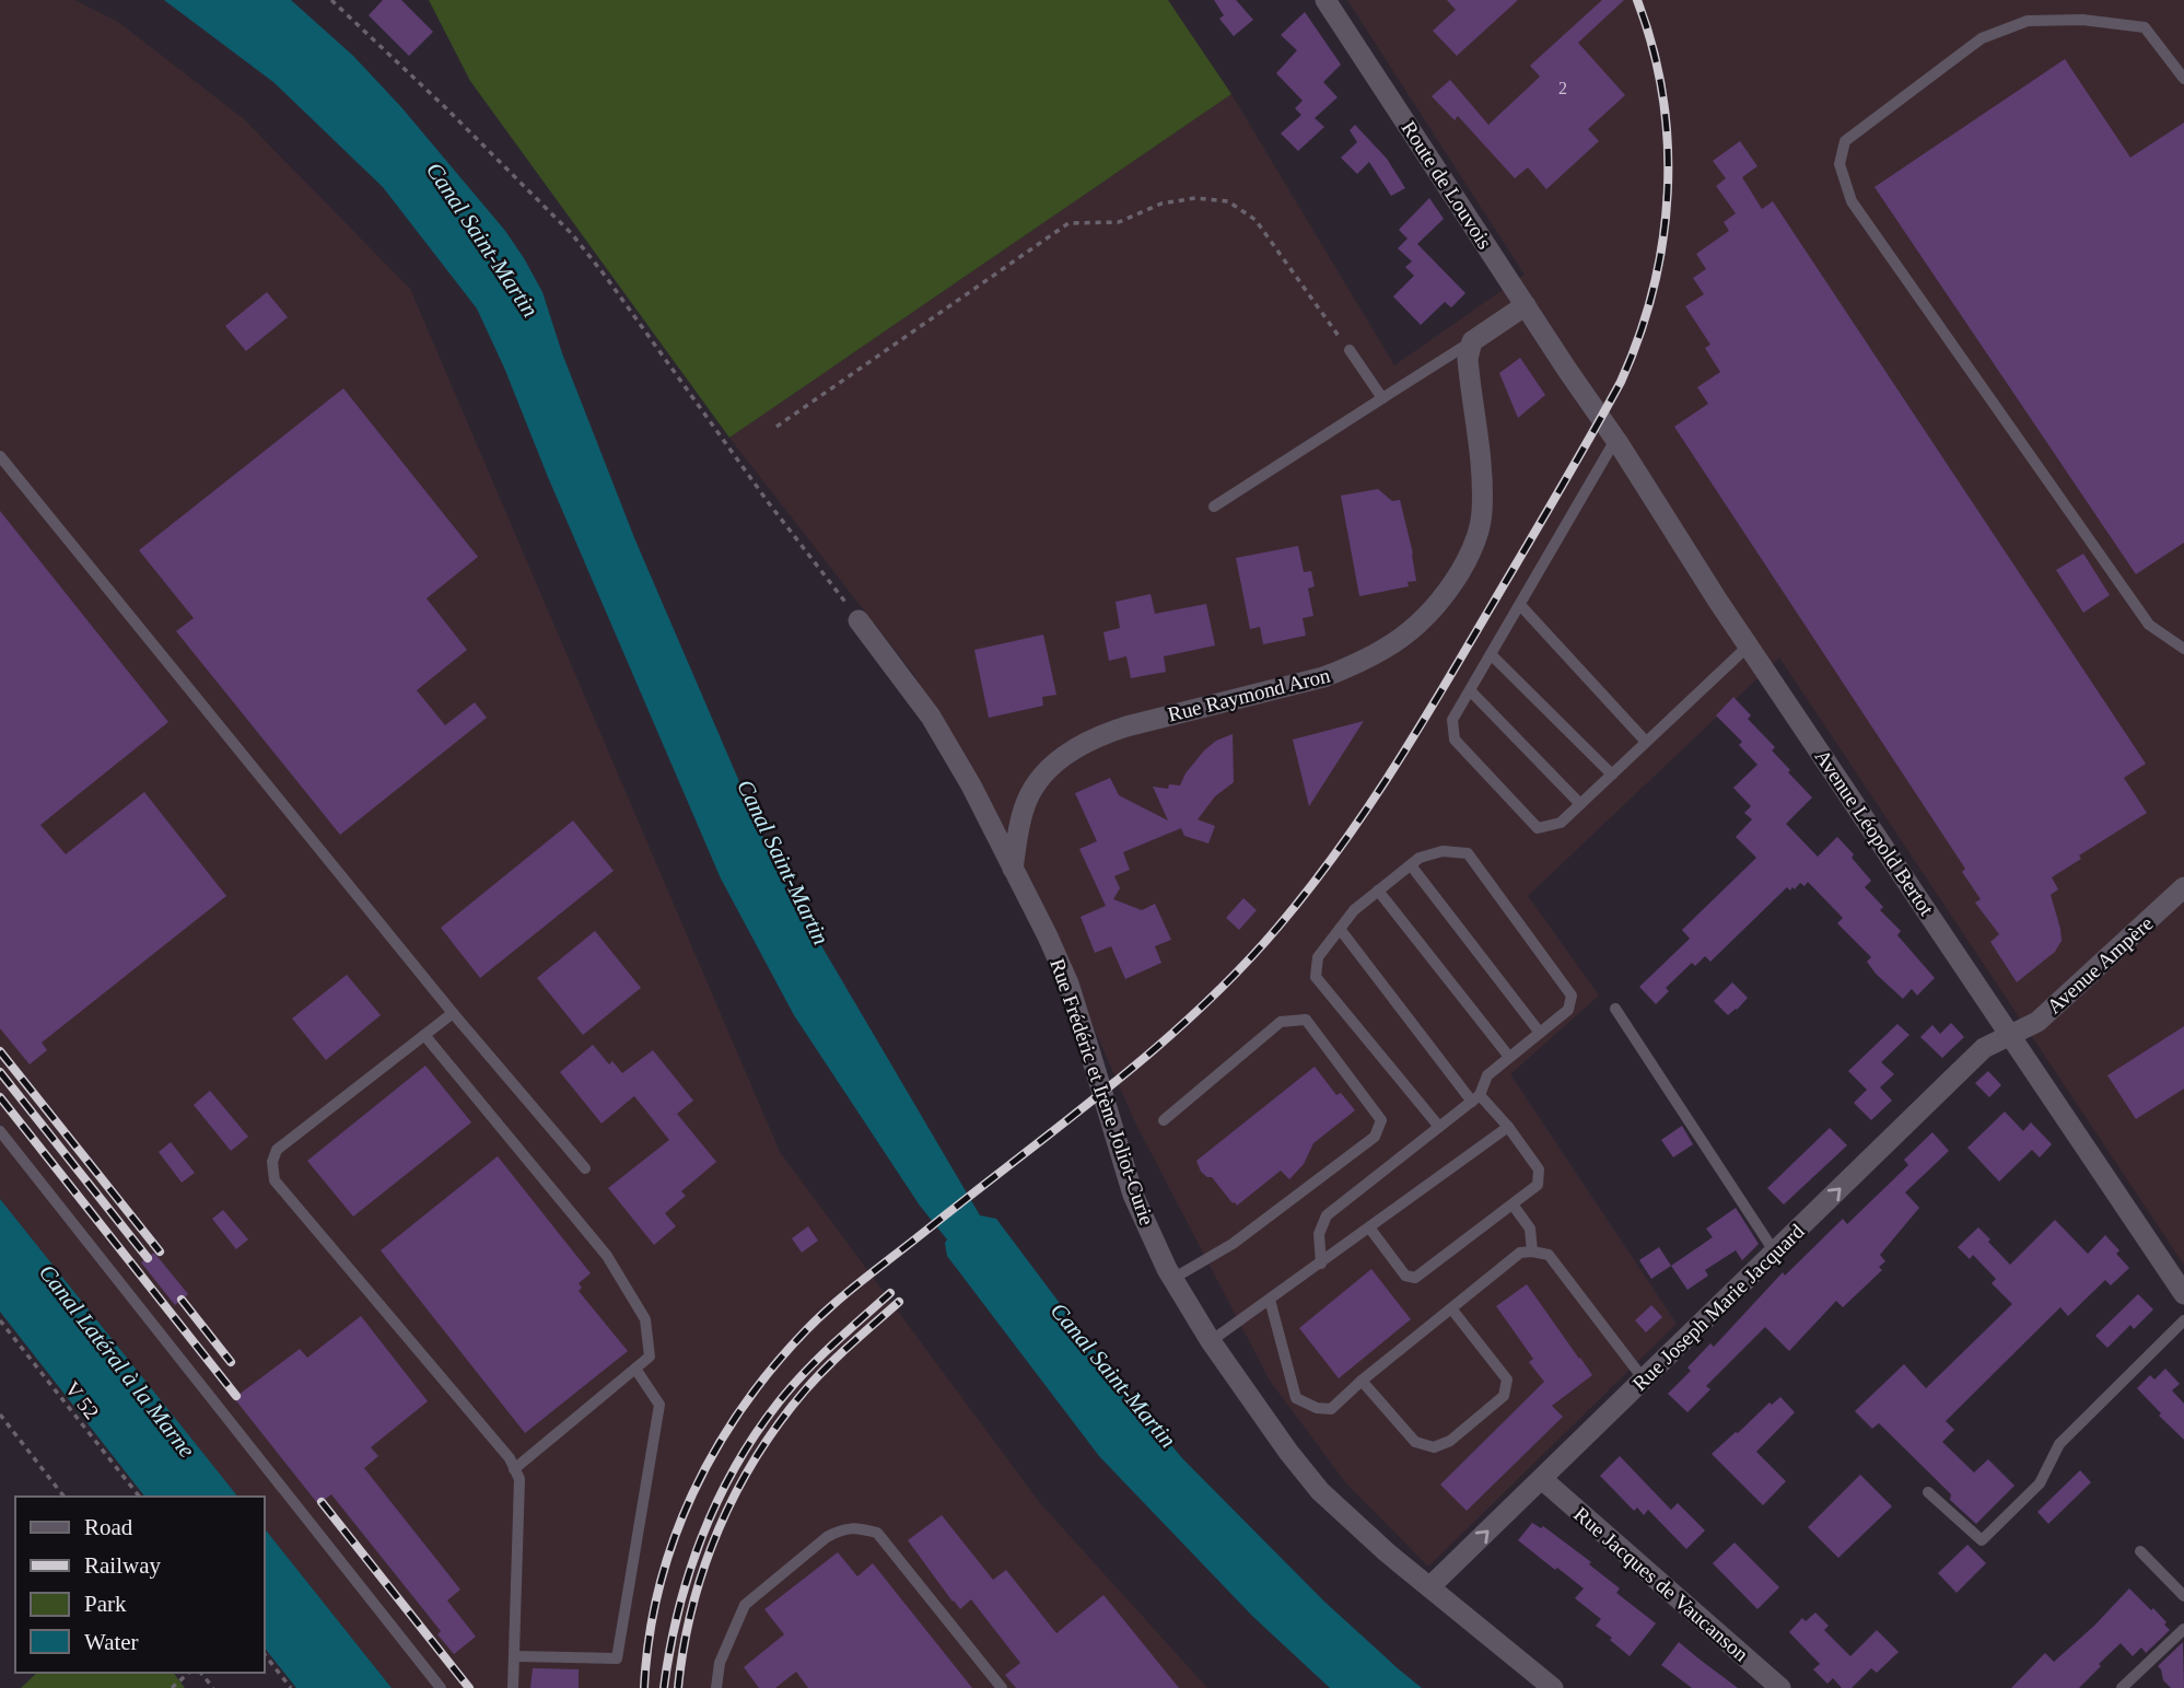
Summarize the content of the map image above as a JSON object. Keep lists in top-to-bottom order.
{
  "streets": {
    "street": [
      "Route de Louvois",
      "Rue Raymond Aron",
      "Avenue Léopold Bertot",
      "Avenue Ampère",
      "Rue Frédéric et Irène Joliot-Curie",
      "Rue Joseph Marie Jacquard",
      "Rue Jacques de Vaucanson"
    ],
    "path": ["V 52"]
  },
  "crossings": [
    ["Route de Louvois", "Avenue Léopold Bertot"],
    ["Rue Raymond Aron", "Rue Frédéric et Irène Joliot-Curie"],
    ["Avenue Léopold Bertot", "Avenue Ampère"],
    ["Avenue Léopold Bertot", "Rue Joseph Marie Jacquard"],
    ["Avenue Ampère", "Rue Joseph Marie Jacquard"],
    ["Rue Frédéric et Irène Joliot-Curie", "Rue Joseph Marie Jacquard"],
    ["Rue Joseph Marie Jacquard", "Rue Jacques de Vaucanson"]
  ],
  "one_way": ["Rue Joseph Marie Jacquard"],
  "water": ["Canal Saint-Martin", "Canal Latéral à la Marne"],
  "house_numbers": ["2"],
  "legend": [
    "Road",
    "Railway",
    "Park",
    "Water"
  ]
}
